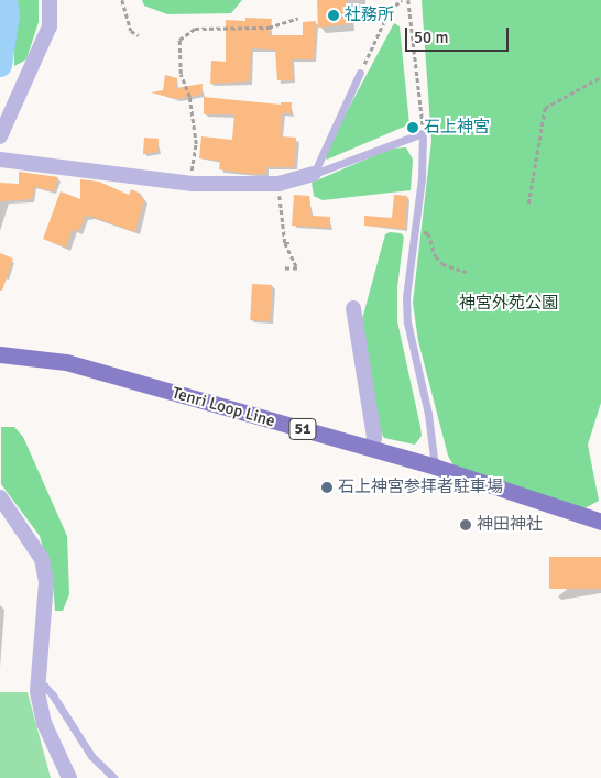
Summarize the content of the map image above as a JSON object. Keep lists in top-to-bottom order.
{
  "streets": {
    "main road": ["Tenri Loop Line", "51"]
  },
  "parks": ["神宮外苑公園"],
  "places": [
    "社務所",
    "石上神宮",
    "石上神宮参拝者駐車場",
    "神田神社"
  ],
  "scale_bar": "50 m"
}
